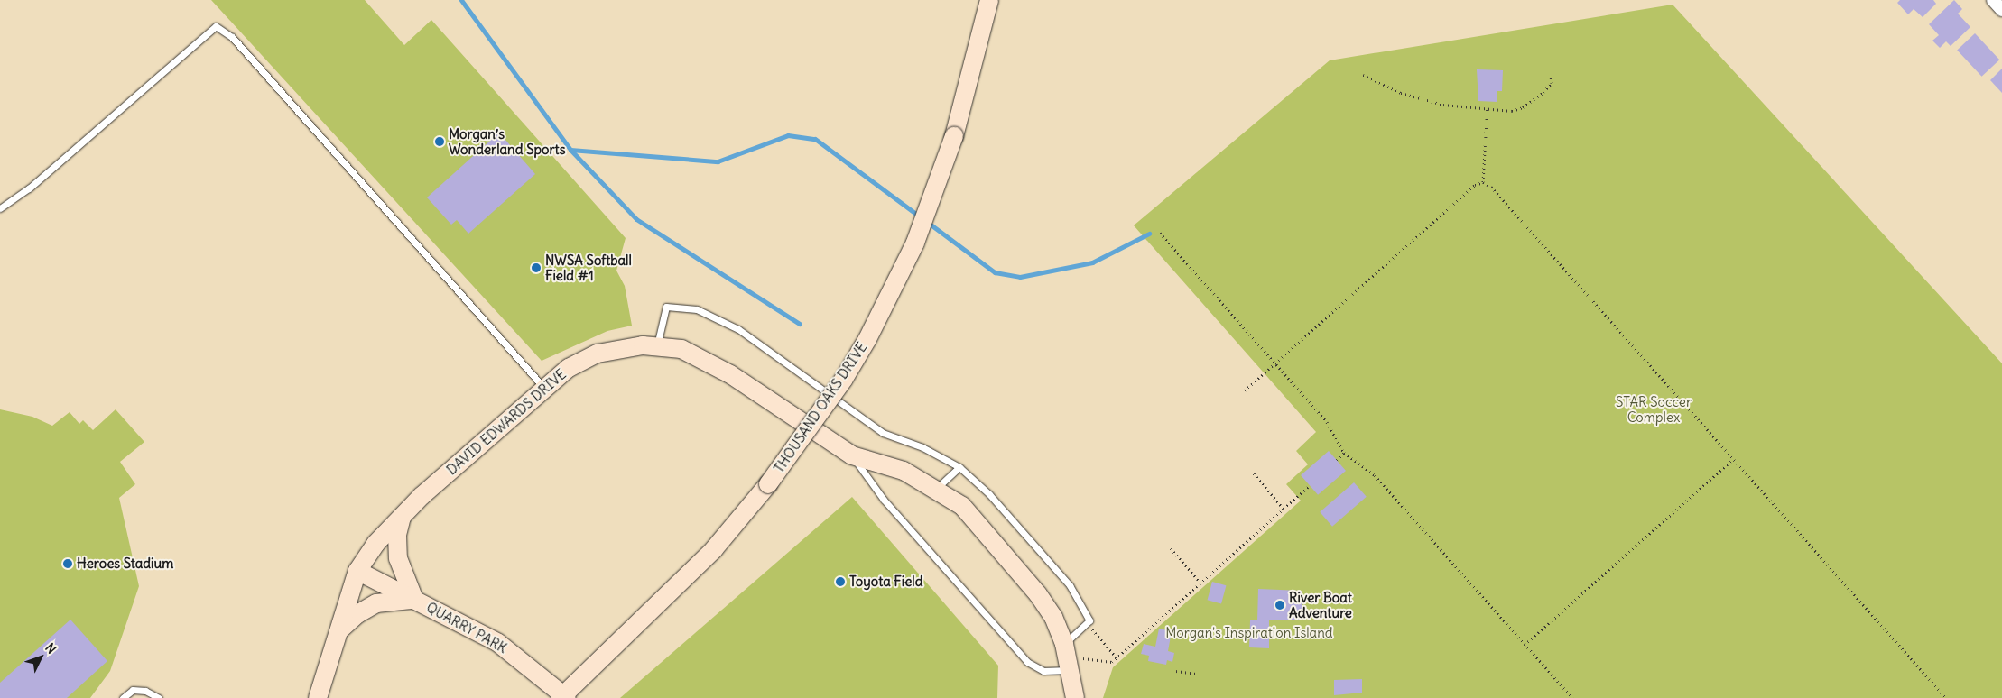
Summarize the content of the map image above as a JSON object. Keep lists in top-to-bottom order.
{
  "streets": {
    "street": ["THOUSAND OAKS DRIVE", "DAVID EDWARDS DRIVE", "QUARRY PARK"]
  },
  "crossings": [
    ["THOUSAND OAKS DRIVE", "QUARRY PARK"],
    ["DAVID EDWARDS DRIVE", "QUARRY PARK"]
  ],
  "parks": ["STAR Soccer Complex", "Morgan's Inspiration Island"],
  "places": [
    "Morgan’s Wonderland Sports",
    "NWSA Softball Field #1",
    "Heroes Stadium",
    "Toyota Field",
    "River Boat Adventure"
  ],
  "north": "top right"
}
